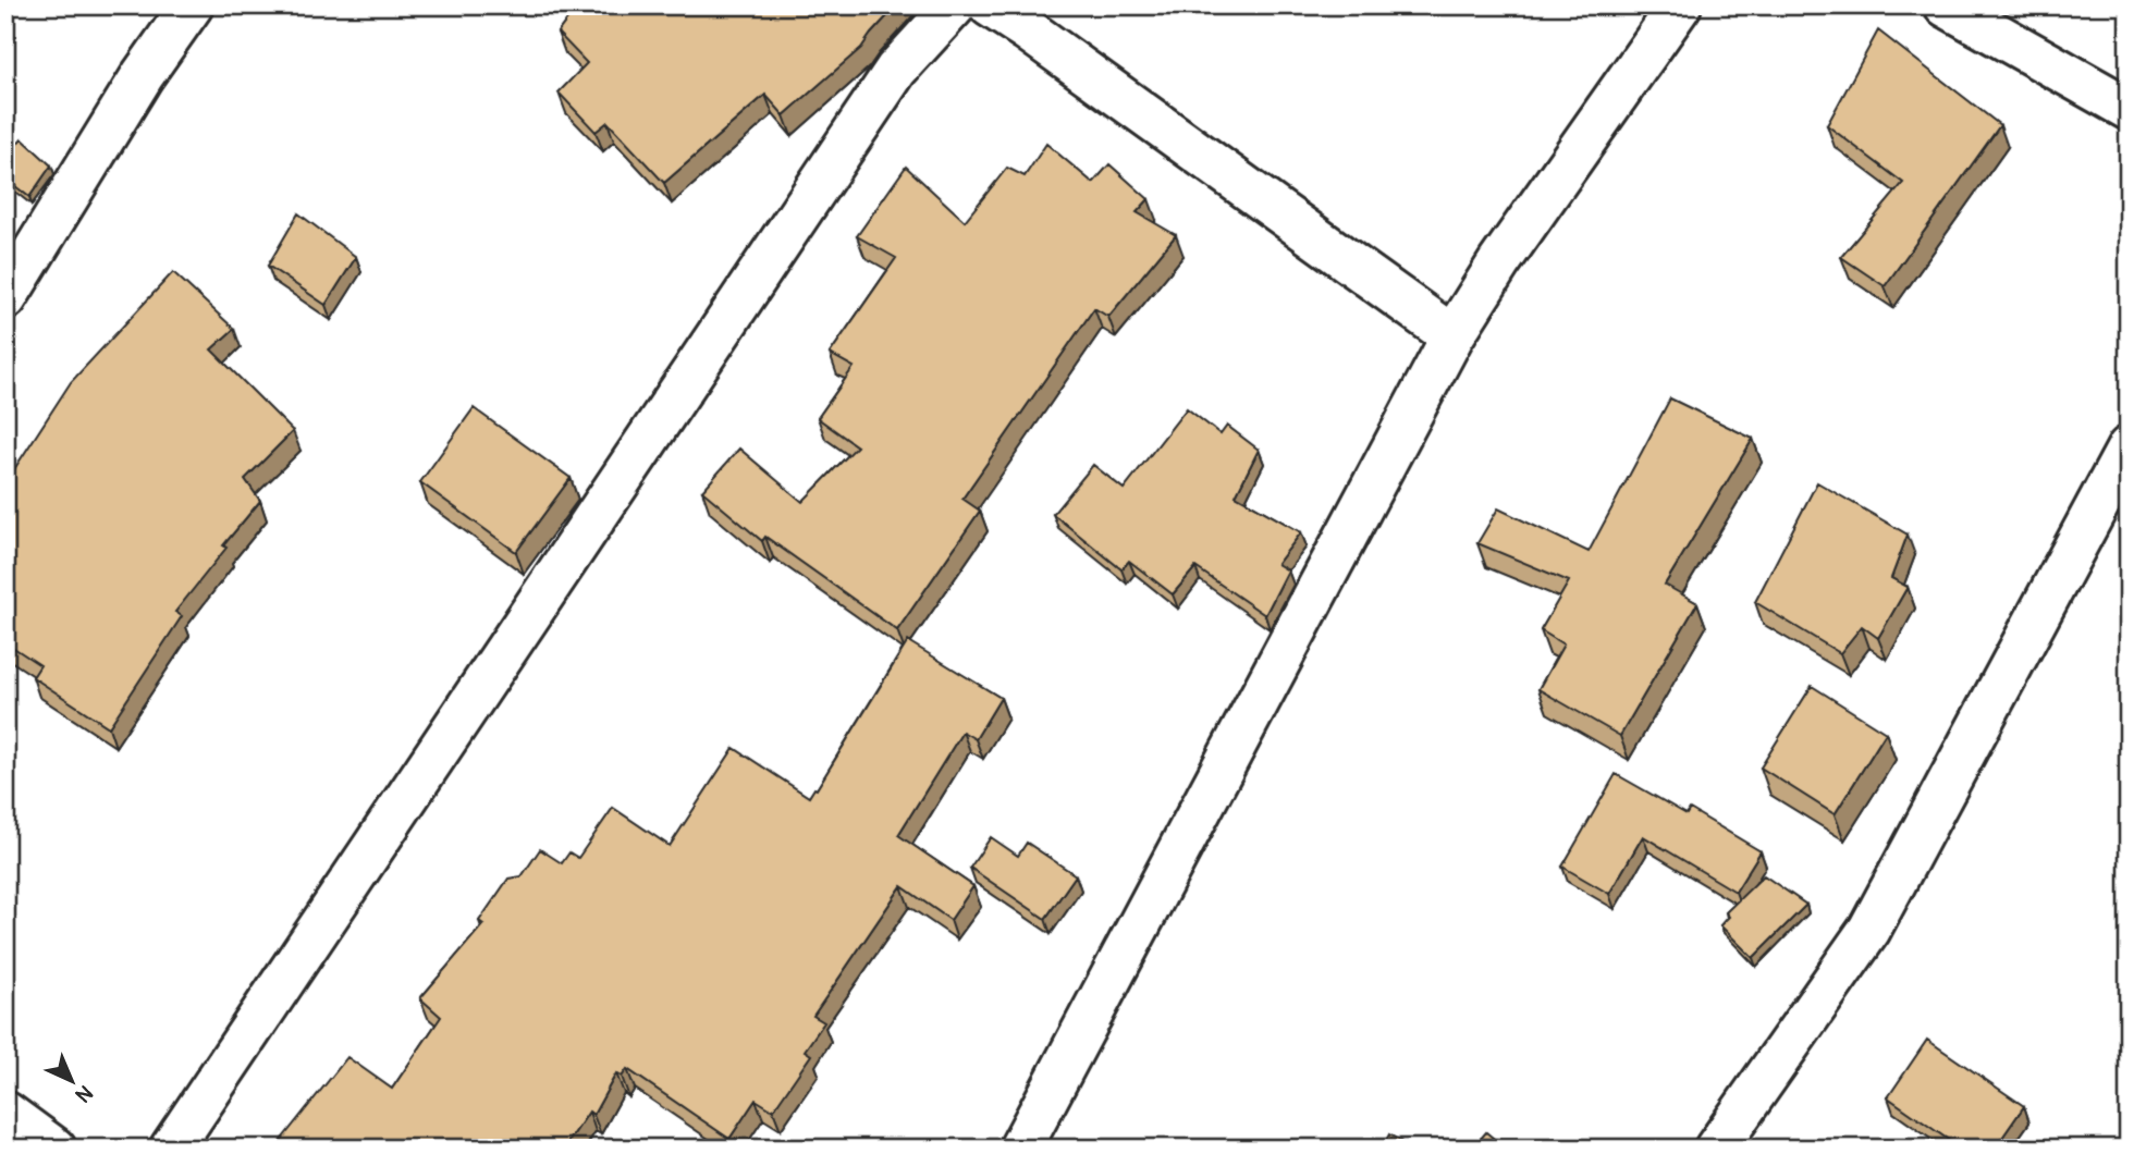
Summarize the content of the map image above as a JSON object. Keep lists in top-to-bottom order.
{
  "north": "bottom right"
}
